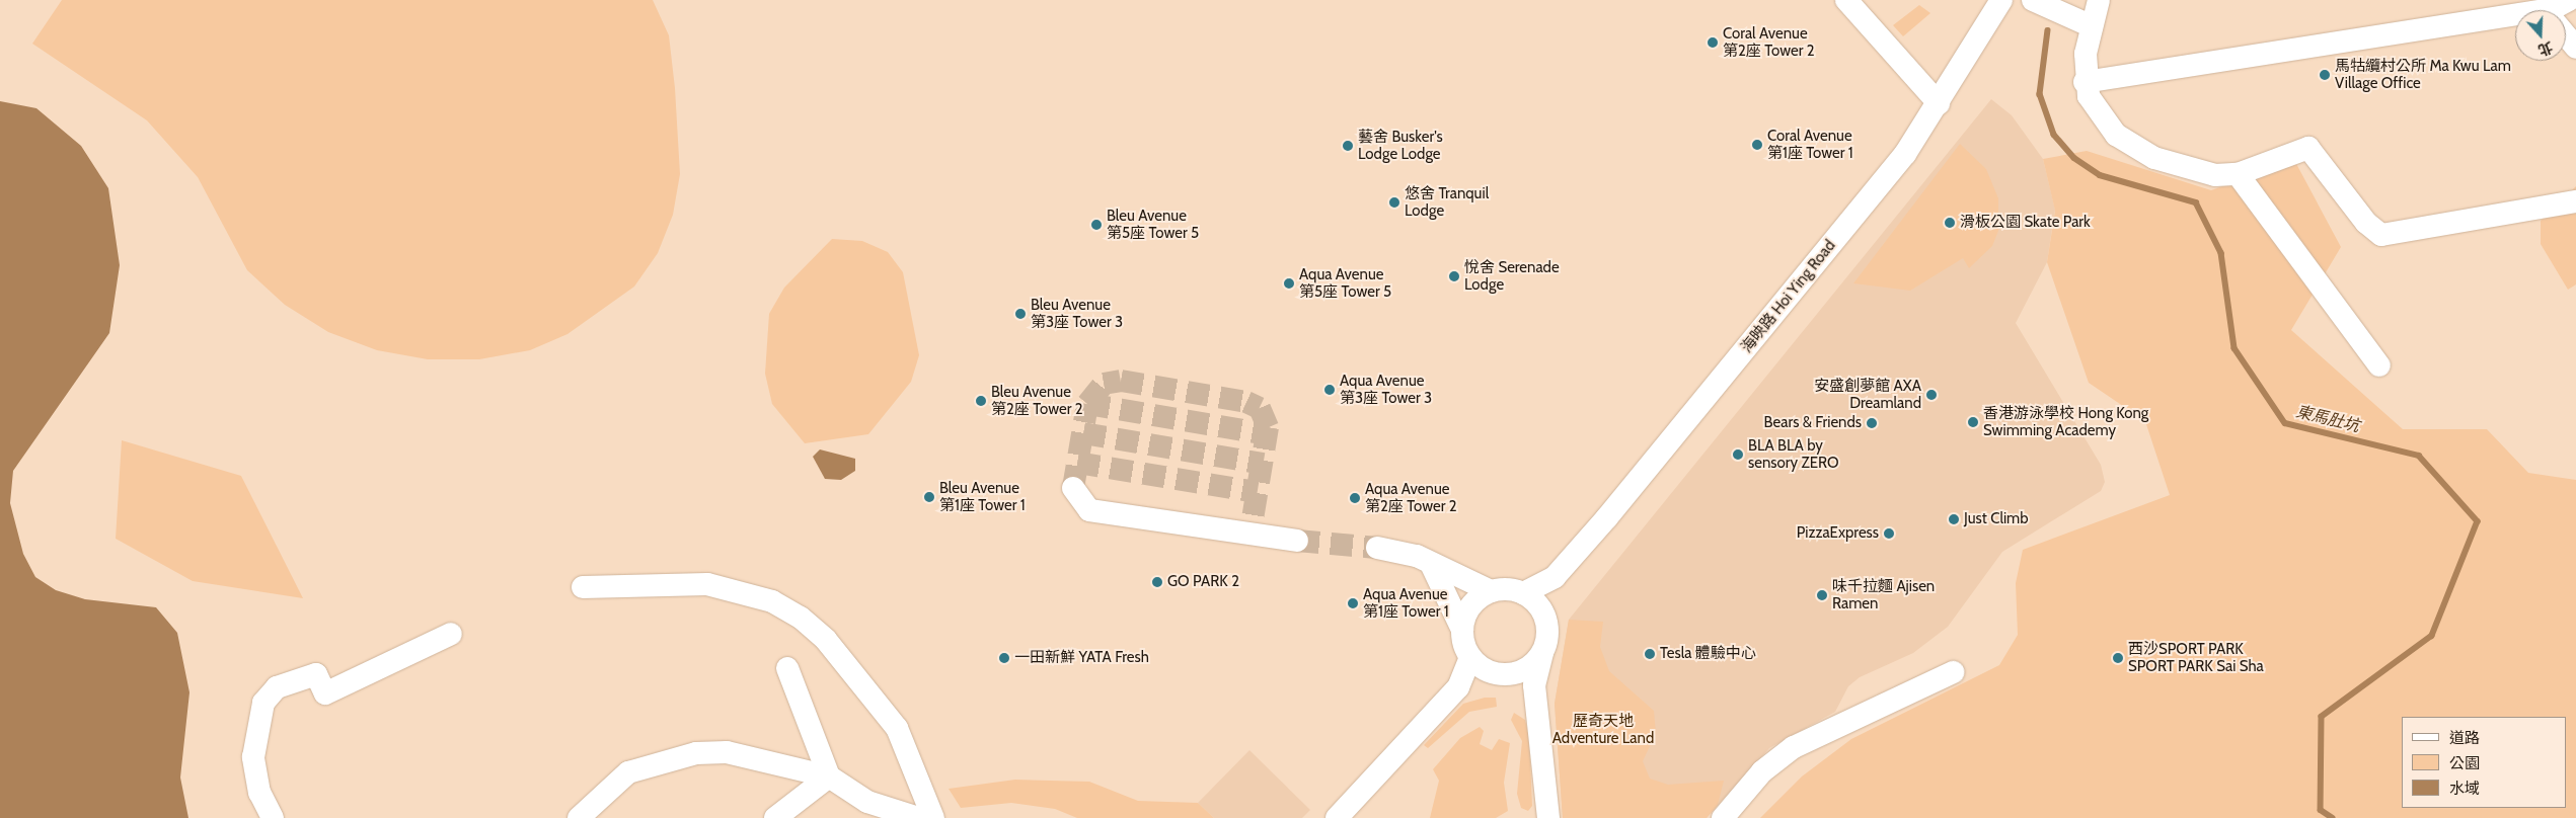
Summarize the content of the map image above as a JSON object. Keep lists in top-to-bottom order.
{
  "streets": {
    "street": ["海映路 Hoi Ying Road"]
  },
  "water": ["東馬肚坑"],
  "parks": ["歷奇天地 Adventure Land"],
  "places": [
    "Coral Avenue 第2座 Tower 2",
    "馬牯纜村公所 Ma Kwu Lam Village Office",
    "Coral Avenue 第1座 Tower 1",
    "藝舍 Busker's Lodge Lodge",
    "悠舍 Tranquil Lodge",
    "滑板公園 Skate Park",
    "Bleu Avenue 第5座 Tower 5",
    "悅舍 Serenade Lodge",
    "Aqua Avenue 第5座 Tower 5",
    "Bleu Avenue 第3座 Tower 3",
    "Aqua Avenue 第3座 Tower 3",
    "安盛創夢館 AXA Dreamland",
    "Bleu Avenue 第2座 Tower 2",
    "香港游泳學校 Hong Kong Swimming Academy",
    "Bears & Friends",
    "BLA BLA by sensory ZERO",
    "Bleu Avenue 第1座 Tower 1",
    "Aqua Avenue 第2座 Tower 2",
    "Just Climb",
    "PizzaExpress",
    "GO PARK 2",
    "味千拉麵 Ajisen Ramen",
    "Aqua Avenue 第1座 Tower 1",
    "Tesla 體驗中心",
    "一田新鮮 YATA Fresh",
    "西沙SPORT PARK SPORT PARK Sai Sha"
  ],
  "legend": ["道路", "公園", "水域"],
  "north": "bottom"
}
